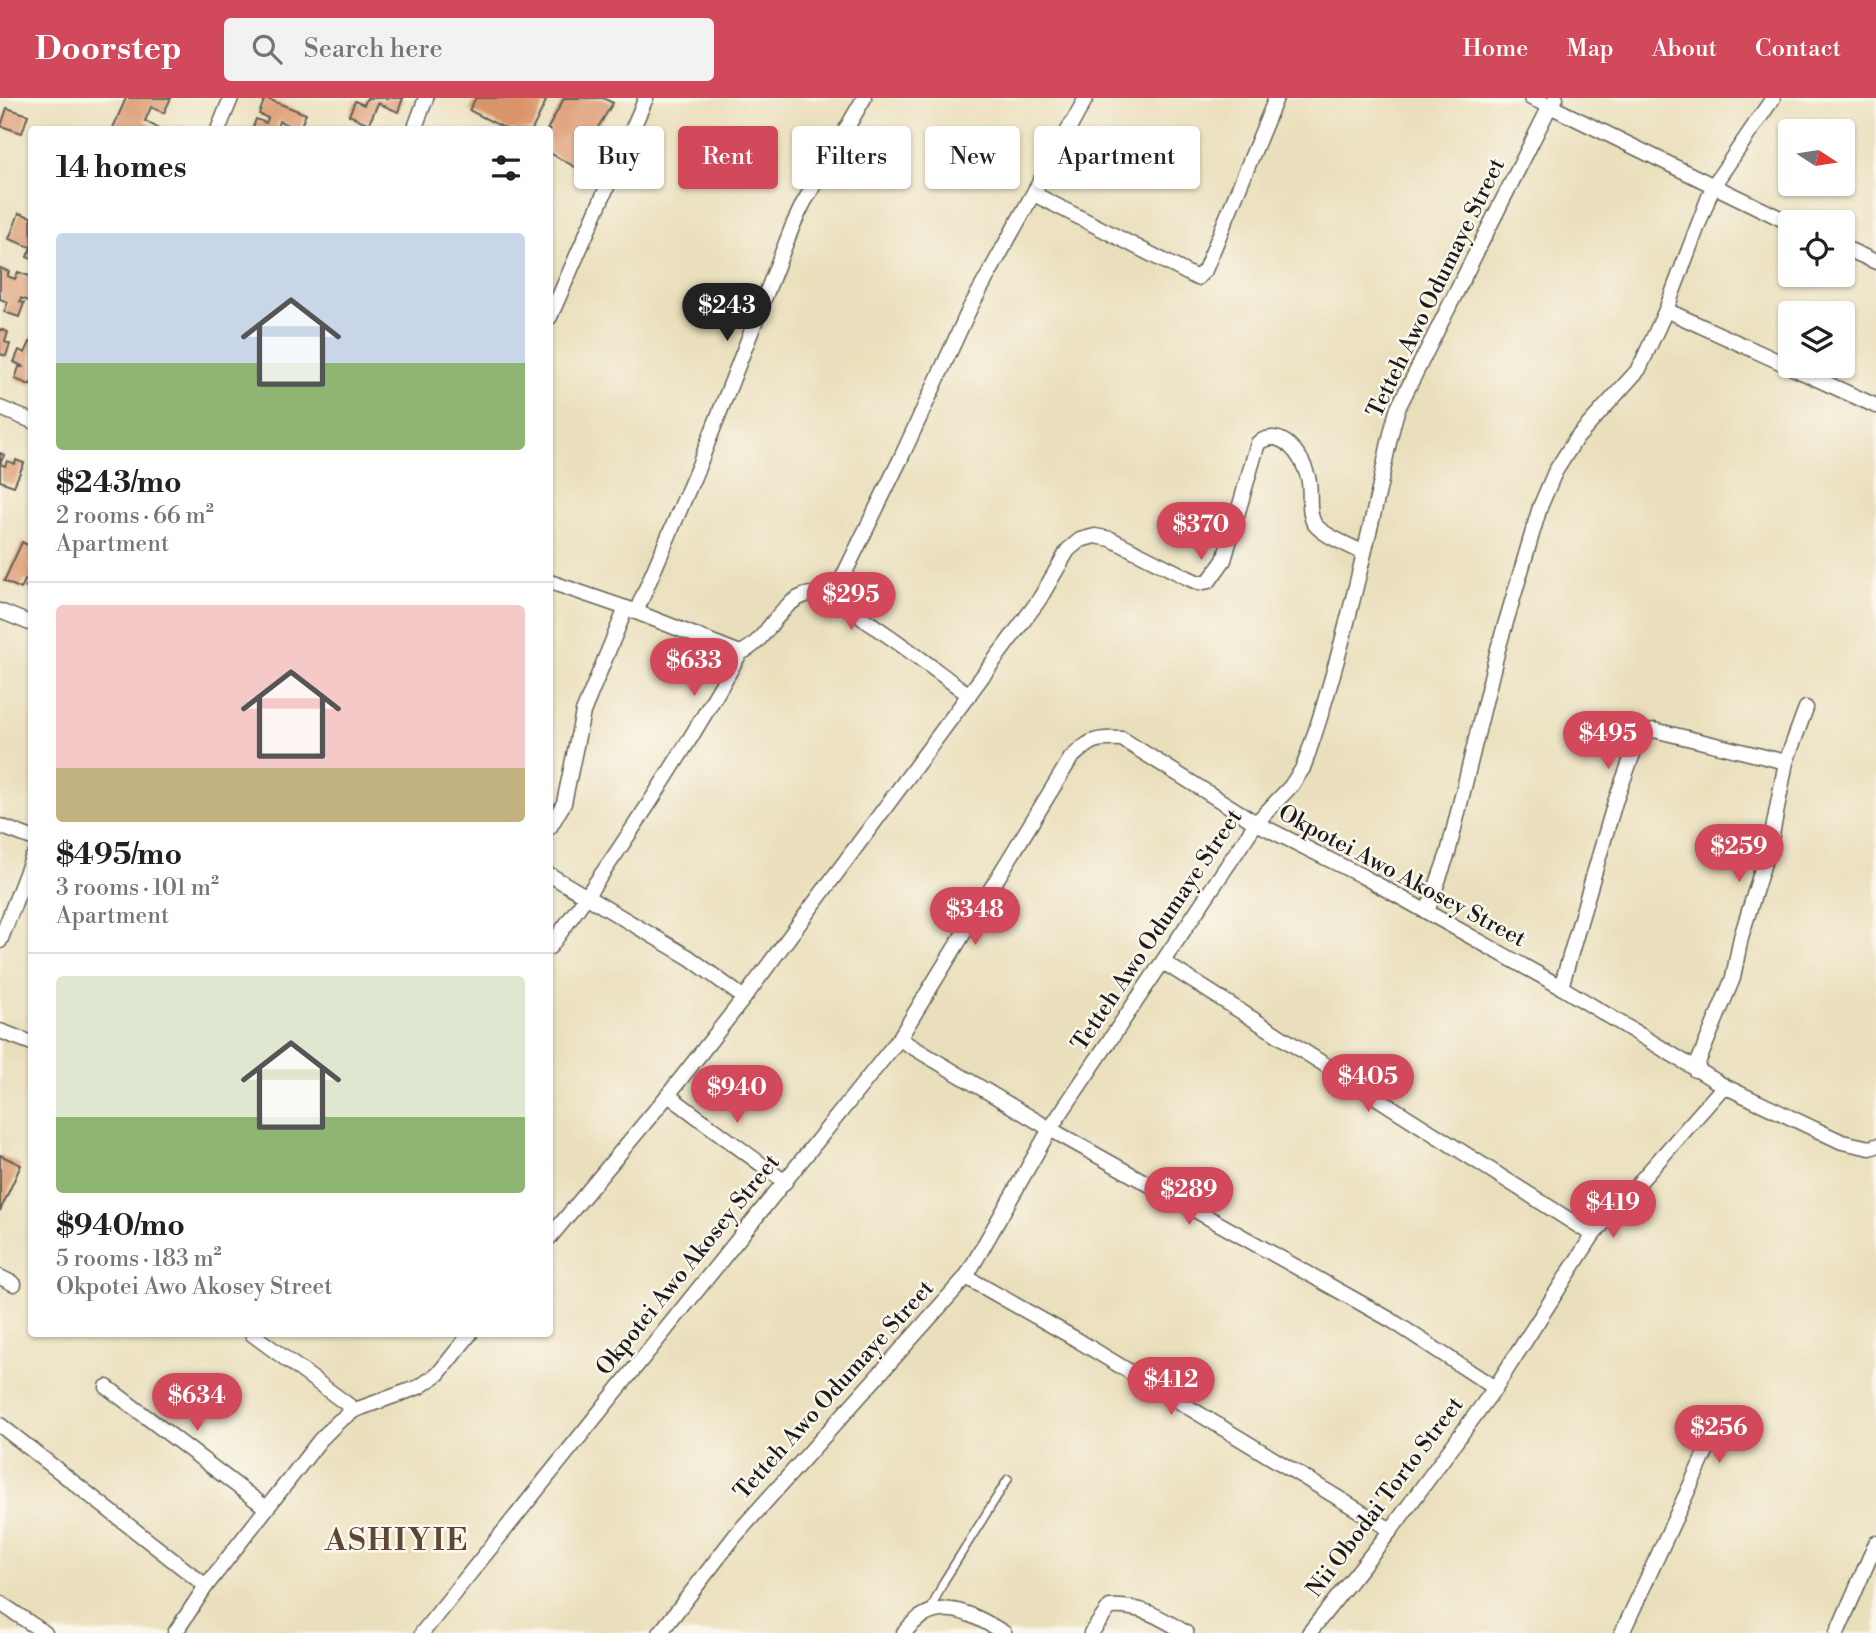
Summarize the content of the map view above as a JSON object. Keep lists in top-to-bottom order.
{
  "streets": {
    "street": ["Tetteh Awo Odumaye Street", "Okpotei Awo Akosey Street", "Nii Obodai Torto Street"]
  },
  "crossings": [
    ["Tetteh Awo Odumaye Street", "Okpotei Awo Akosey Street"],
    ["Okpotei Awo Akosey Street", "Nii Obodai Torto Street"]
  ],
  "districts": ["ASHIYIE"],
  "north": "right",
  "page": {
    "header": "Doorstep",
    "search": "Search here",
    "nav": [
      "Home",
      "Map",
      "About",
      "Contact"
    ],
    "chip": [
      "Buy",
      "Rent",
      "Filters",
      "New",
      "Apartment"
    ],
    "heading": "14 homes",
    "list": [
      {
        "name": "$243/mo",
        "note": "2 rooms · 66 m² · Apartment"
      },
      {
        "name": "$495/mo",
        "note": "3 rooms · 101 m² · Apartment"
      },
      {
        "name": "$940/mo",
        "note": "5 rooms · 183 m² · Okpotei Awo Akosey Street"
      }
    ],
    "price": [
      "$243",
      "$370",
      "$295",
      "$633",
      "$495",
      "$259",
      "$348",
      "$405",
      "$940",
      "$289",
      "$419",
      "$412",
      "$634",
      "$256"
    ]
  }
}
